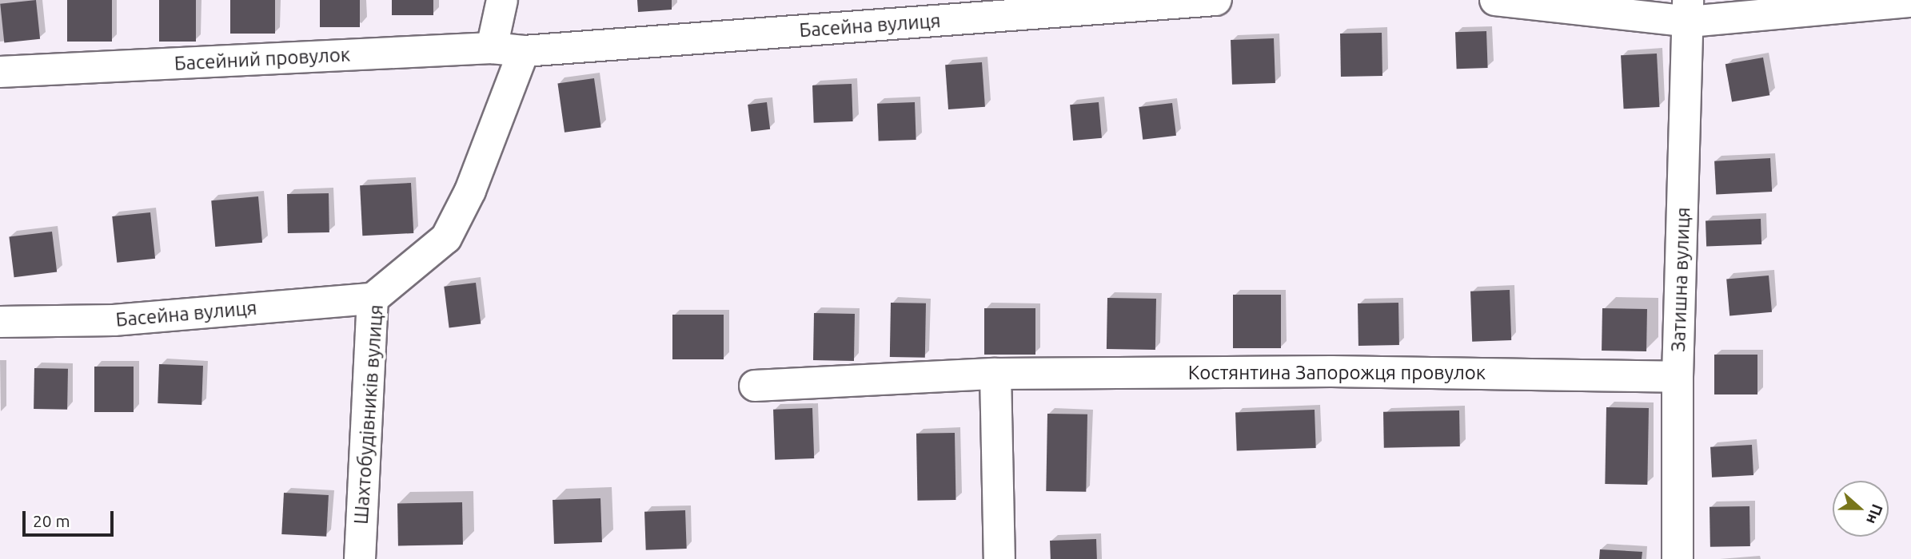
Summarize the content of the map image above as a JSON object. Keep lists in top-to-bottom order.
{
  "streets": {
    "street": [
      "Басейна вулиця",
      "Басейний провулок",
      "Затишна вулиця",
      "Костянтина Запорожця провулок",
      "Шахтобудівників вулиця"
    ]
  },
  "crossings": [
    ["Басейна вулиця", "Басейний провулок"],
    ["Басейна вулиця", "Шахтобудівників вулиця"],
    ["Басейний провулок", "Шахтобудівників вулиця"],
    ["Затишна вулиця", "Костянтина Запорожця провулок"]
  ],
  "scale_bar": "20 m",
  "north": "right"
}
